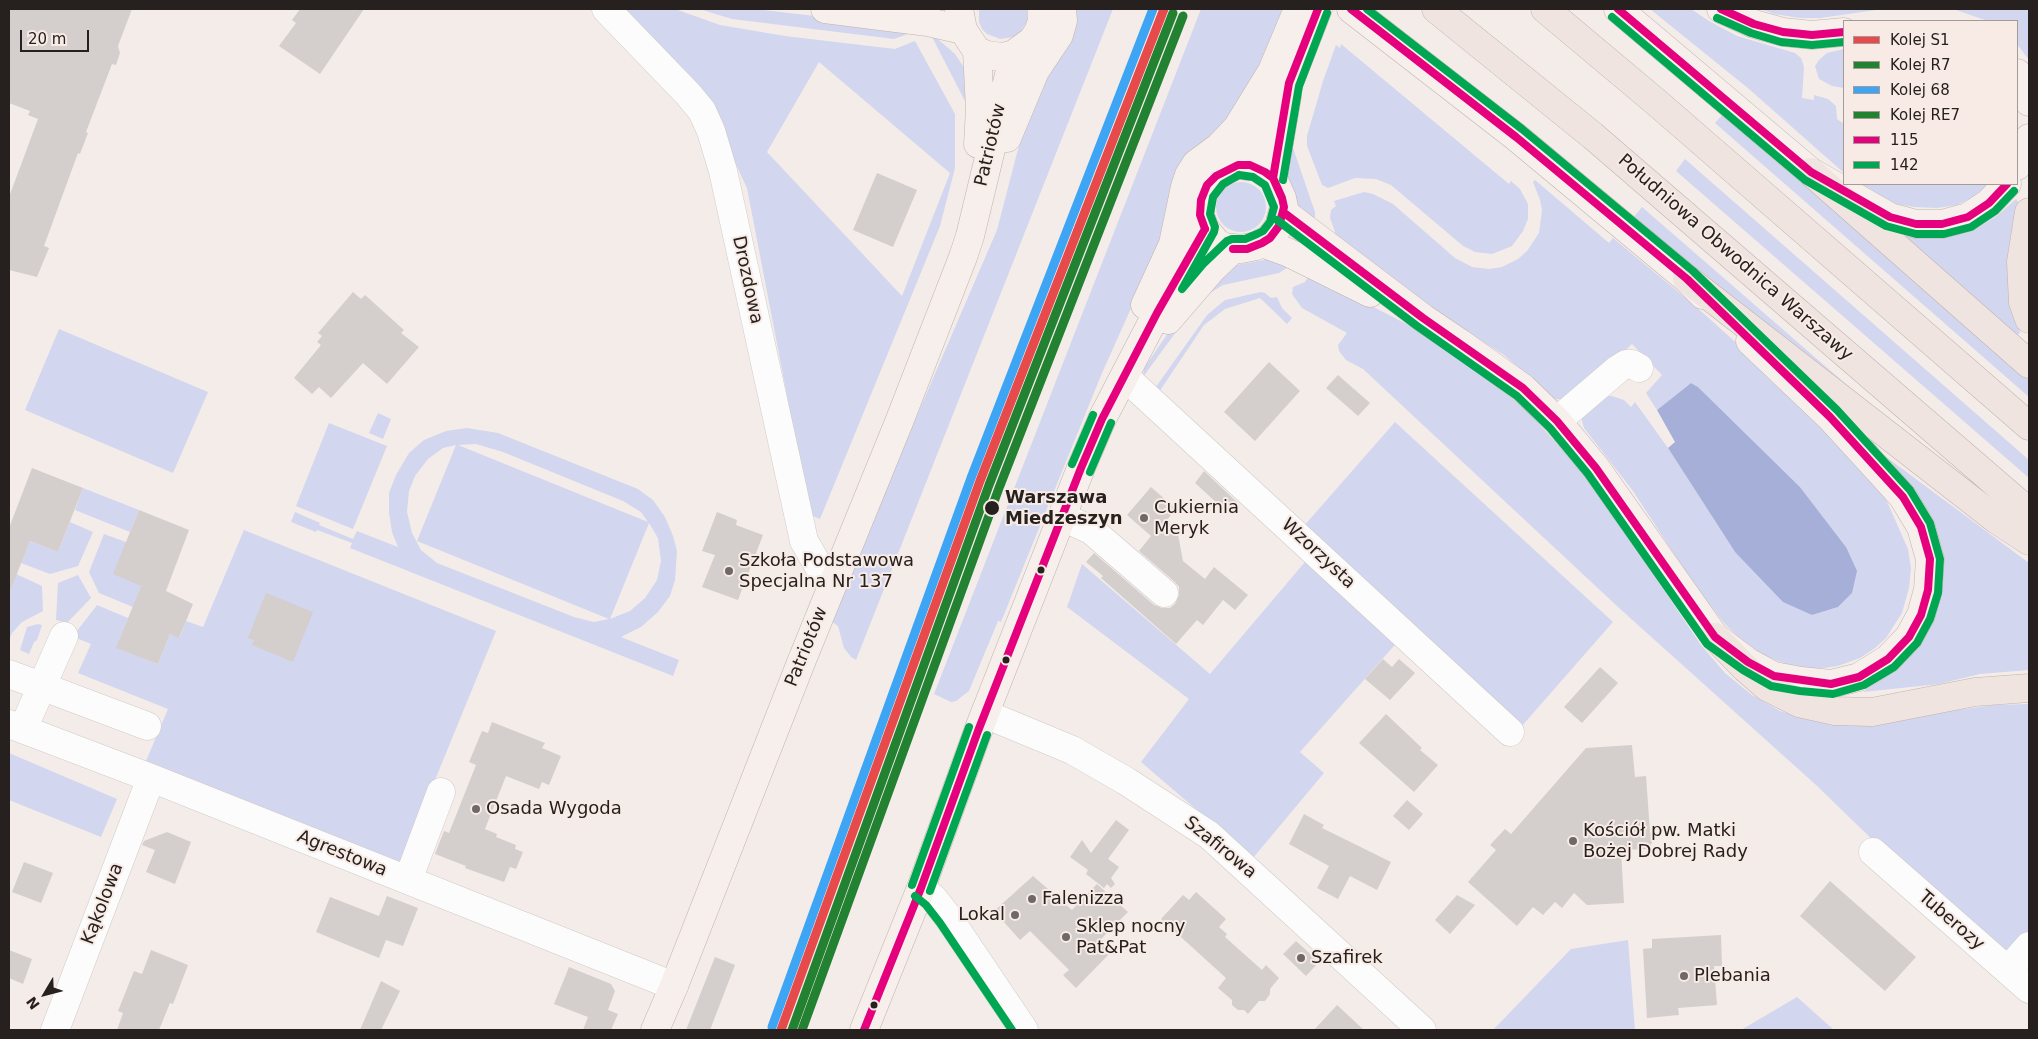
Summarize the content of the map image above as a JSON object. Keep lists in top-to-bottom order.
{
  "streets": {
    "highway": ["Południowa Obwodnica Warszawy"],
    "main road": ["Patriotów"],
    "street": [
      "Drozdowa",
      "Wzorzysta",
      "Szafirowa",
      "Agrestowa",
      "Kąkolowa",
      "Tuberozy"
    ]
  },
  "crossings": [
    ["Patriotów", "Drozdowa"],
    ["Patriotów", "Agrestowa"],
    ["Agrestowa", "Kąkolowa"]
  ],
  "places": [
    "Warszawa Miedzeszyn",
    "Cukiernia Meryk",
    "Szkoła Podstawowa Specjalna Nr 137",
    "Osada Wygoda",
    "Kościół pw. Matki Bożej Dobrej Rady",
    "Falenizza",
    "Lokal",
    "Sklep nocny Pat&Pat",
    "Szafirek",
    "Plebania"
  ],
  "lines": [
    "rail line S1",
    "rail line 68",
    "transit line 115",
    "transit line 142",
    "rail line R7",
    "rail line RE7"
  ],
  "legend": [
    "Kolej S1",
    "Kolej R7",
    "Kolej 68",
    "Kolej RE7",
    "115",
    "142"
  ],
  "scale_bar": "20 m",
  "north": "bottom left"
}
